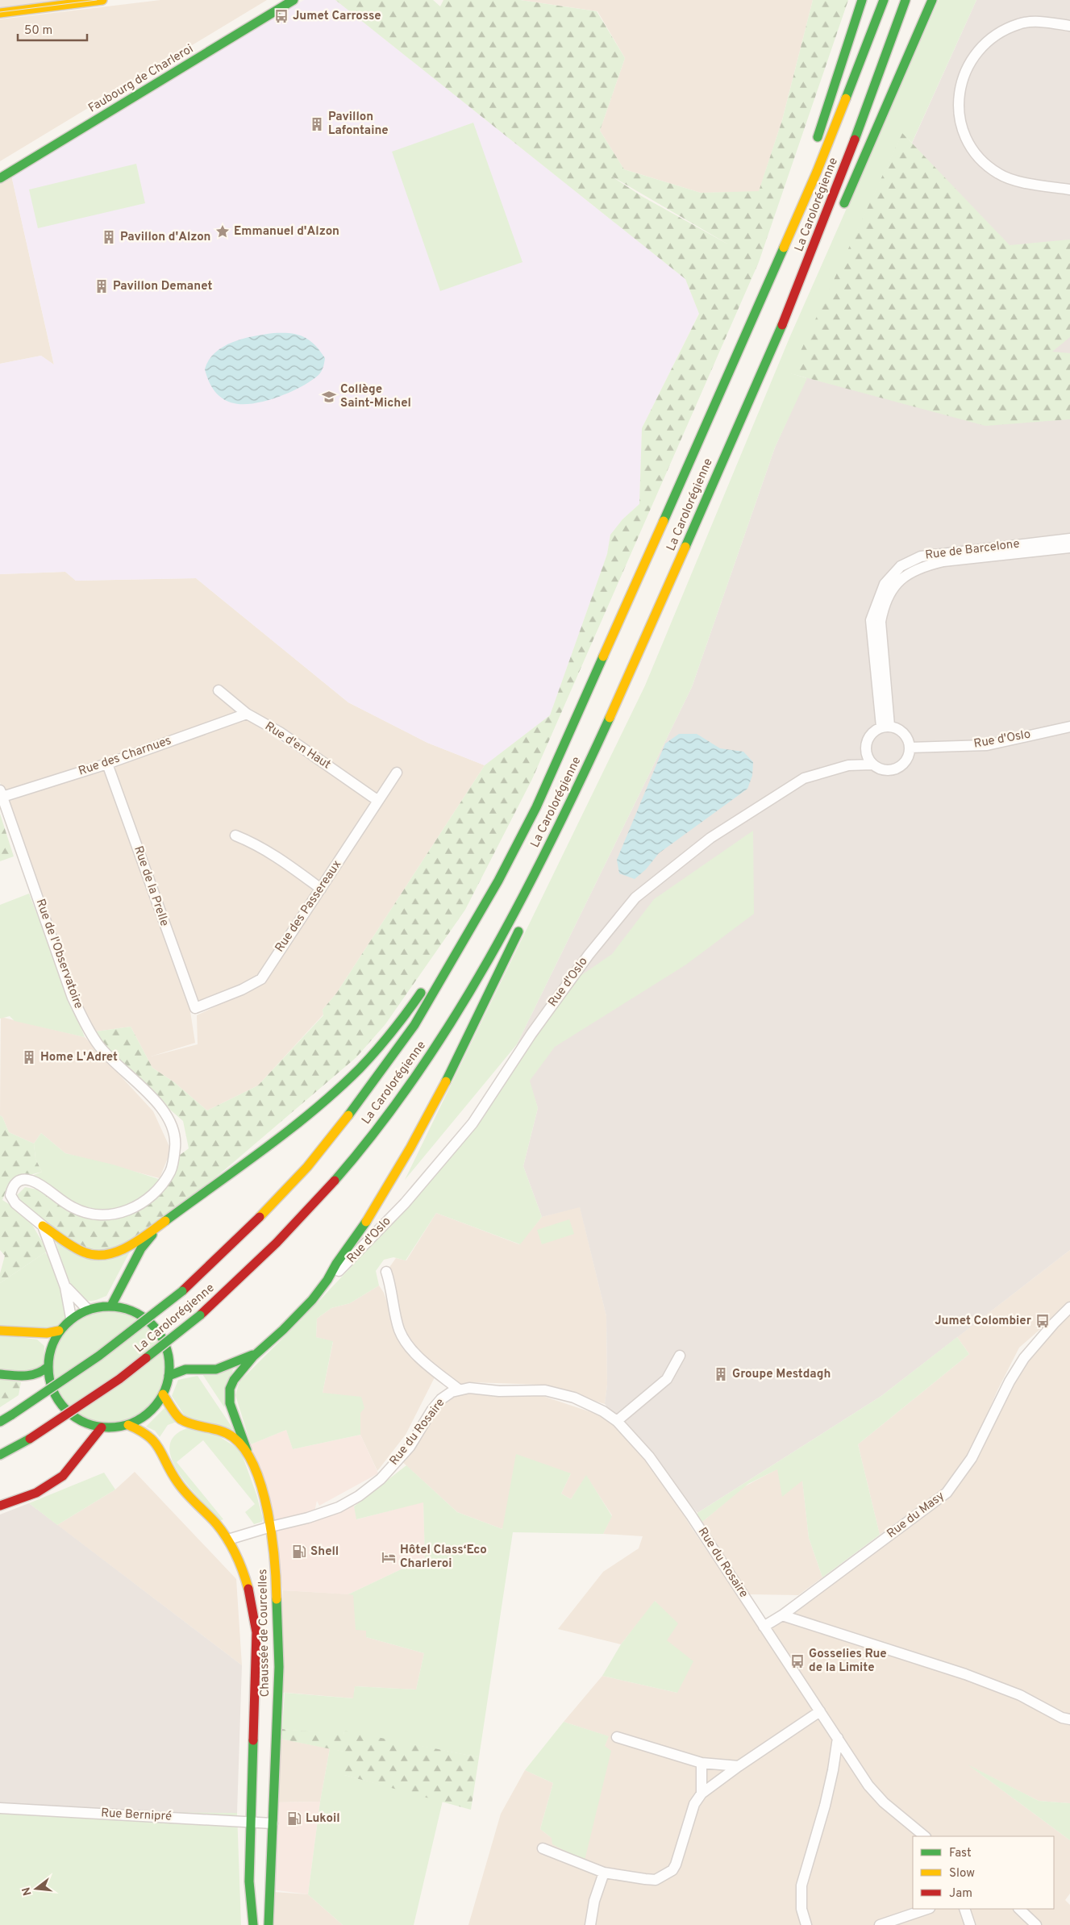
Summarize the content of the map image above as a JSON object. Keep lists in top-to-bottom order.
{
  "streets": {
    "main road": ["Faubourg de Charleroi", "La Carolorégienne", "Chaussée de Courcelles"],
    "street": [
      "Rue de Barcelone",
      "Rue d'Oslo",
      "Rue d'en Haut",
      "Rue des Charnues",
      "Rue de la Prelle",
      "Rue des Passereaux",
      "Rue de l'Observatoire",
      "Rue du Rosaire",
      "Rue du Masy",
      "Rue Bernipré"
    ]
  },
  "crossings": [
    ["Rue de Barcelone", "Rue d'Oslo"],
    ["Rue d'en Haut", "Rue des Charnues"],
    ["Rue d'en Haut", "Rue des Passereaux"],
    ["Rue des Charnues", "Rue de la Prelle"],
    ["Rue des Charnues", "Rue de l'Observatoire"],
    ["Rue de la Prelle", "Rue des Passereaux"],
    ["Rue du Rosaire", "Rue du Masy"],
    ["Rue du Rosaire", "Chaussée de Courcelles"],
    ["Chaussée de Courcelles", "Rue Bernipré"]
  ],
  "places": {
    "bus stop": ["Jumet Carrosse", "Jumet Colombier", "Gosselies Rue de la Limite"],
    "building": [
      "Pavillon Lafontaine",
      "Pavillon d'Alzon",
      "Pavillon Demanet",
      "Home L'Adret",
      "Groupe Mestdagh"
    ],
    "place": ["Emmanuel d'Alzon"],
    "school or university": ["Collège Saint-Michel"],
    "fuel station": ["Shell", "Lukoil"],
    "hotel": ["Hôtel Class‘Eco Charleroi"]
  },
  "legend": ["Fast", "Slow", "Jam"],
  "scale_bar": "50 m",
  "north": "left"
}
